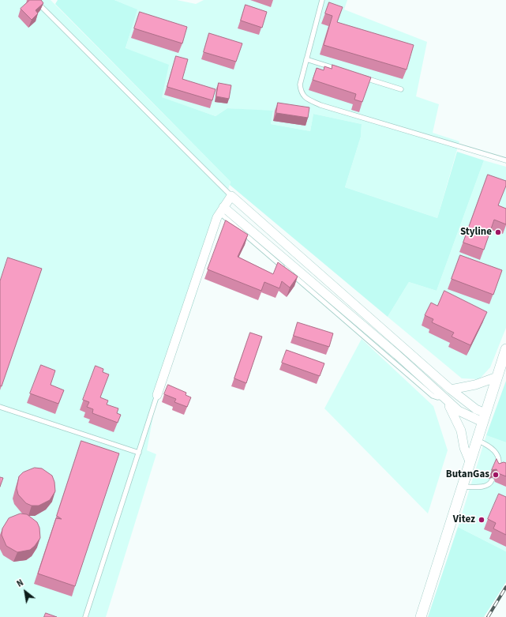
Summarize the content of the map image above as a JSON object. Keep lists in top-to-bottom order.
{
  "places": ["Styline", "ButanGas", "Vitez"],
  "north": "top left"
}
